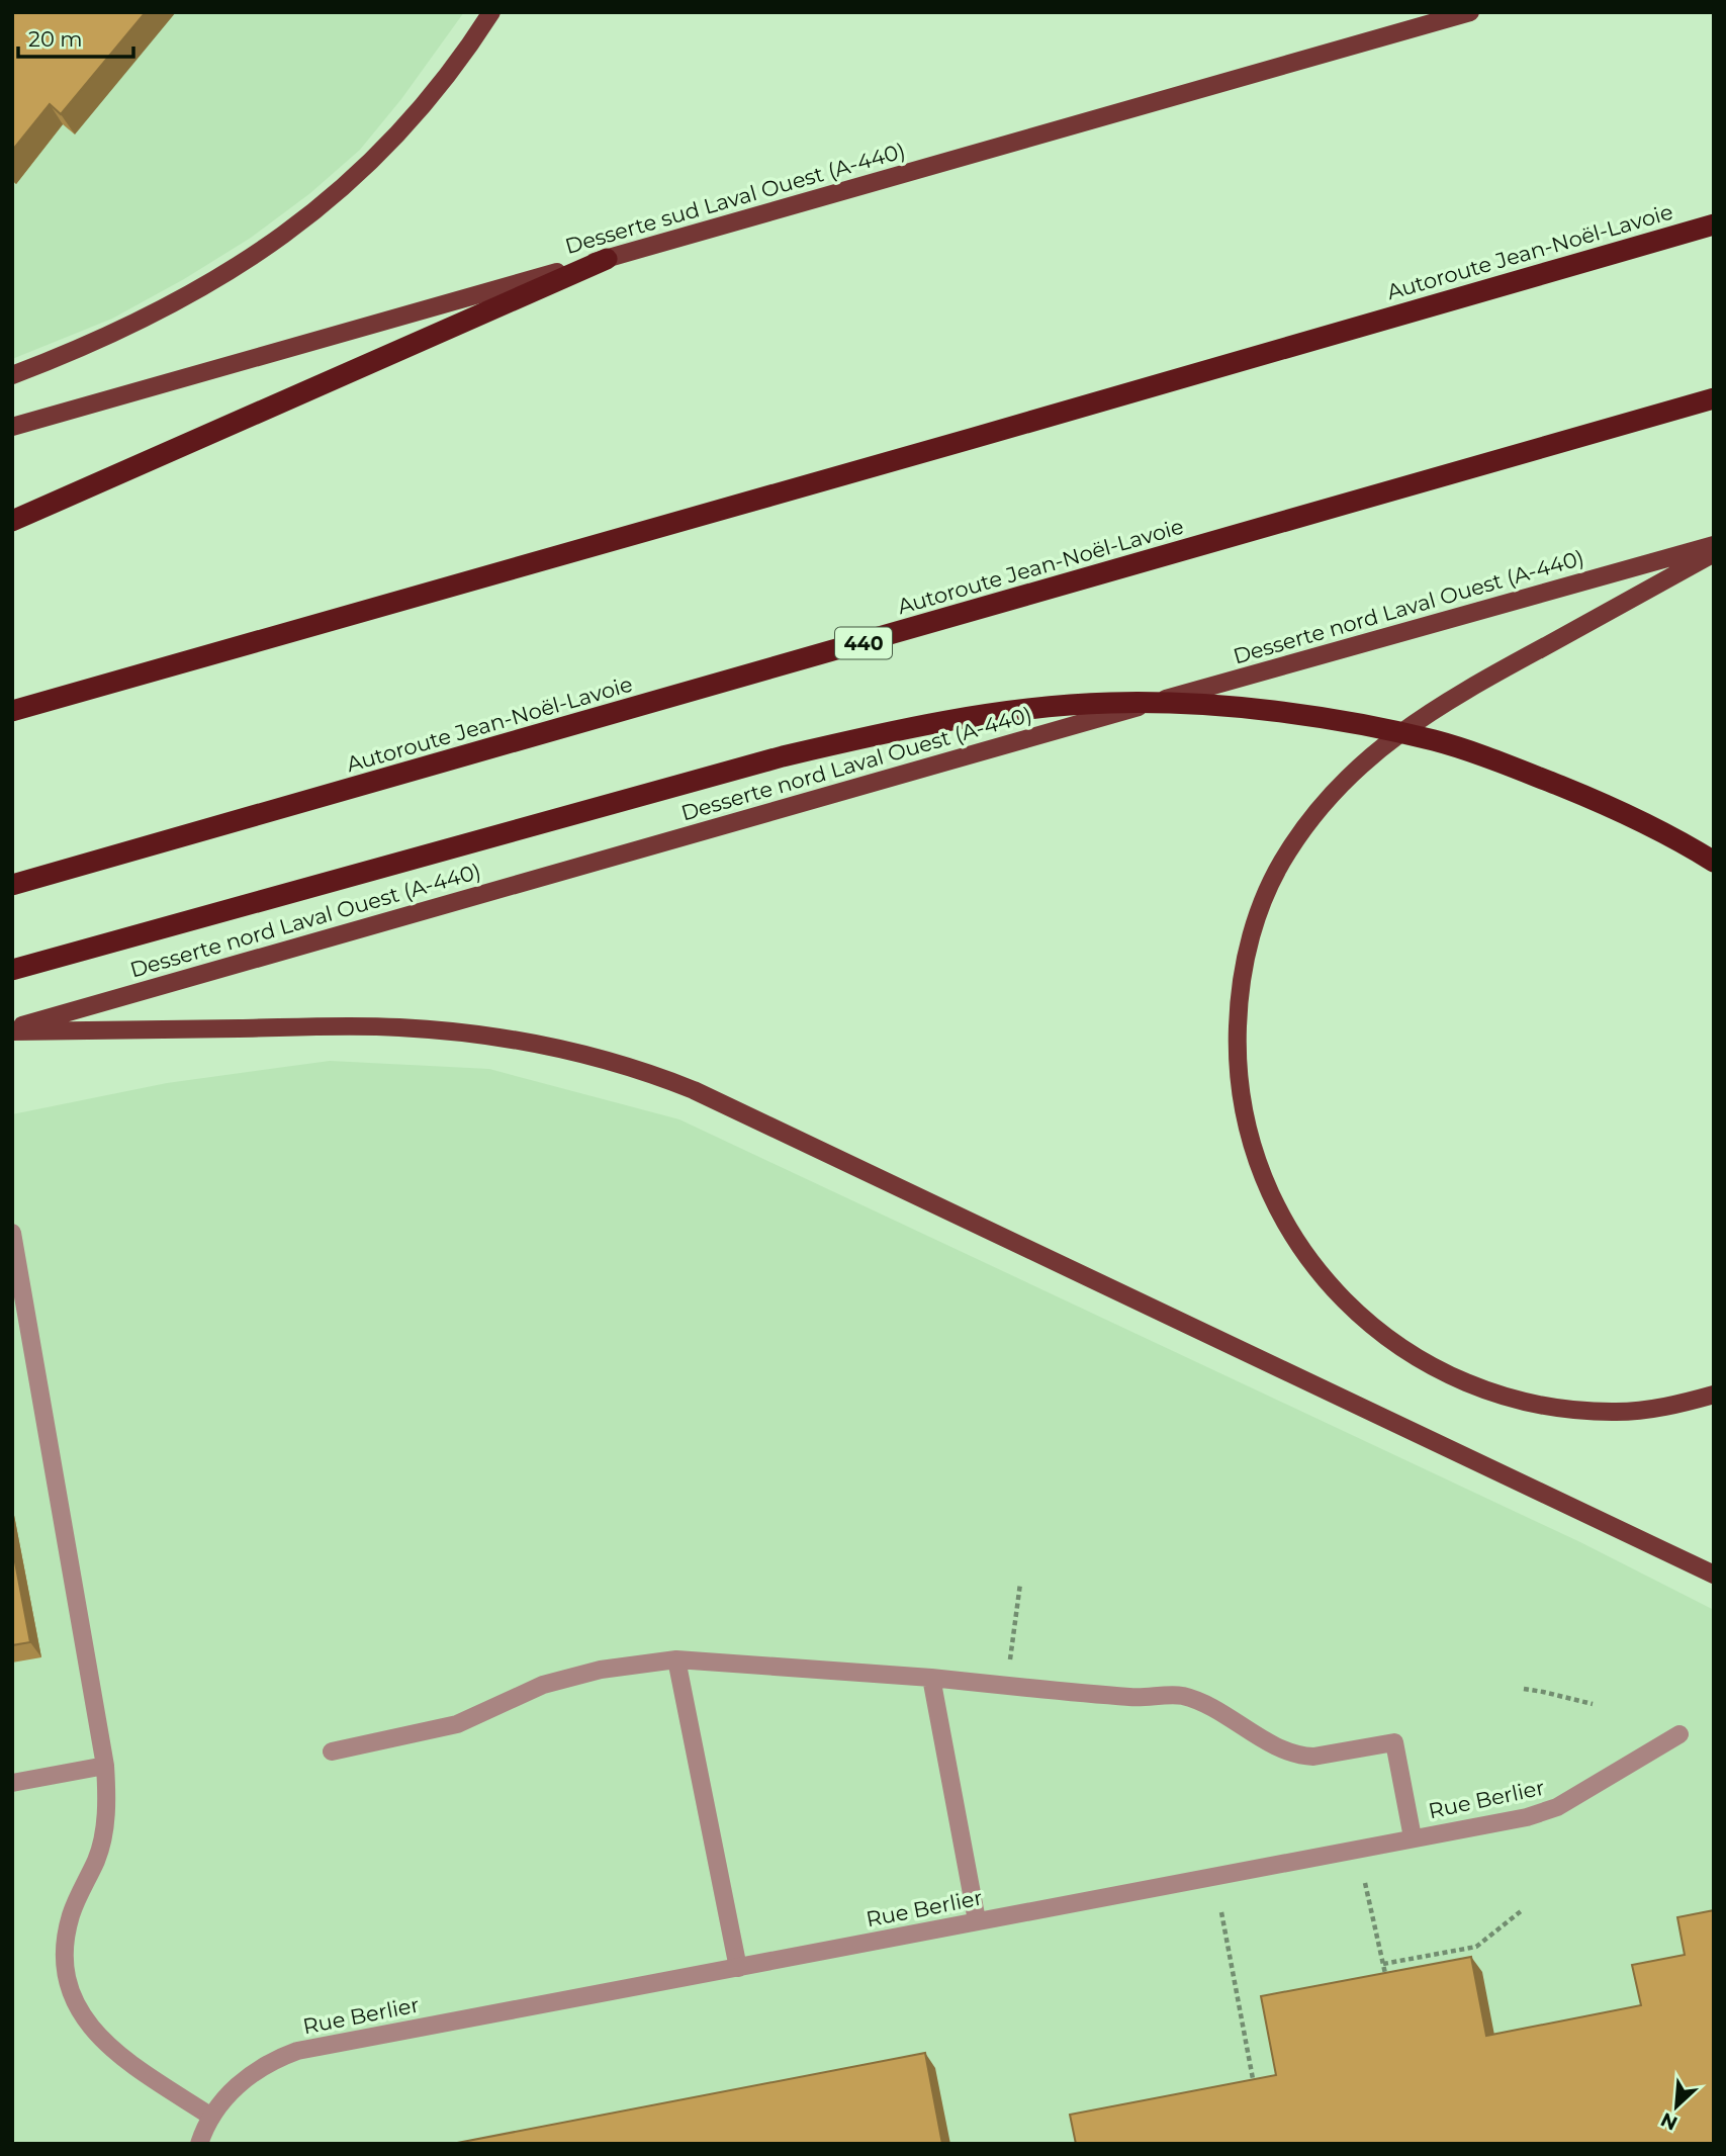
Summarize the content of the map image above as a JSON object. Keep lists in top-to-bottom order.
{
  "streets": {
    "highway": ["Autoroute Jean-Noël-Lavoie", "440"],
    "main road": ["Desserte sud Laval Ouest (A-440)", "Desserte nord Laval Ouest (A-440)"],
    "street": ["Rue Berlier"]
  },
  "scale_bar": "20 m",
  "north": "bottom left"
}
